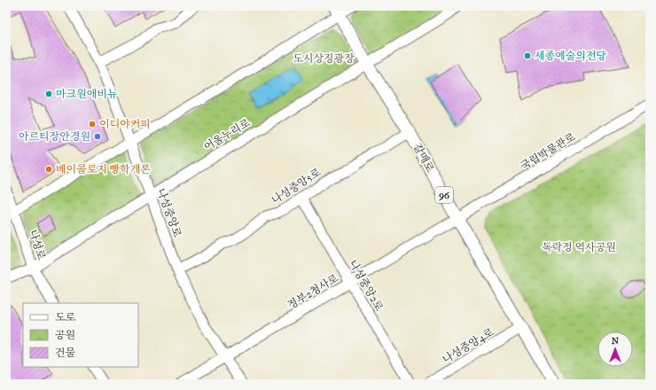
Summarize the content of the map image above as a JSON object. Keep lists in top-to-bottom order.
{
  "streets": {
    "main road": ["갈매로", "96"],
    "street": [
      "어울누리로",
      "국립박물관로",
      "나성중앙5로",
      "나성중앙로",
      "나성로",
      "나성중앙2로",
      "정부2청사로",
      "나성중앙4로"
    ]
  },
  "crossings": [
    ["어울누리로", "갈매로"],
    ["어울누리로", "나성중앙로"],
    ["어울누리로", "나성로"],
    ["국립박물관로", "갈매로"],
    ["국립박물관로", "정부2청사로"],
    ["갈매로", "나성중앙5로"],
    ["갈매로", "정부2청사로"],
    ["갈매로", "나성중앙4로"],
    ["나성중앙5로", "나성중앙로"],
    ["나성중앙5로", "나성중앙2로"],
    ["나성중앙로", "정부2청사로"],
    ["나성중앙2로", "정부2청사로"]
  ],
  "parks": ["도시상징광장", "독락정 역사공원"],
  "places": [
    "세종예술의전당",
    "마크원애비뉴",
    "이디야커피",
    "아르티장안경원",
    "베이콜로지 빵학개론"
  ],
  "legend": ["도로", "공원", "건물"],
  "north": "top"
}
